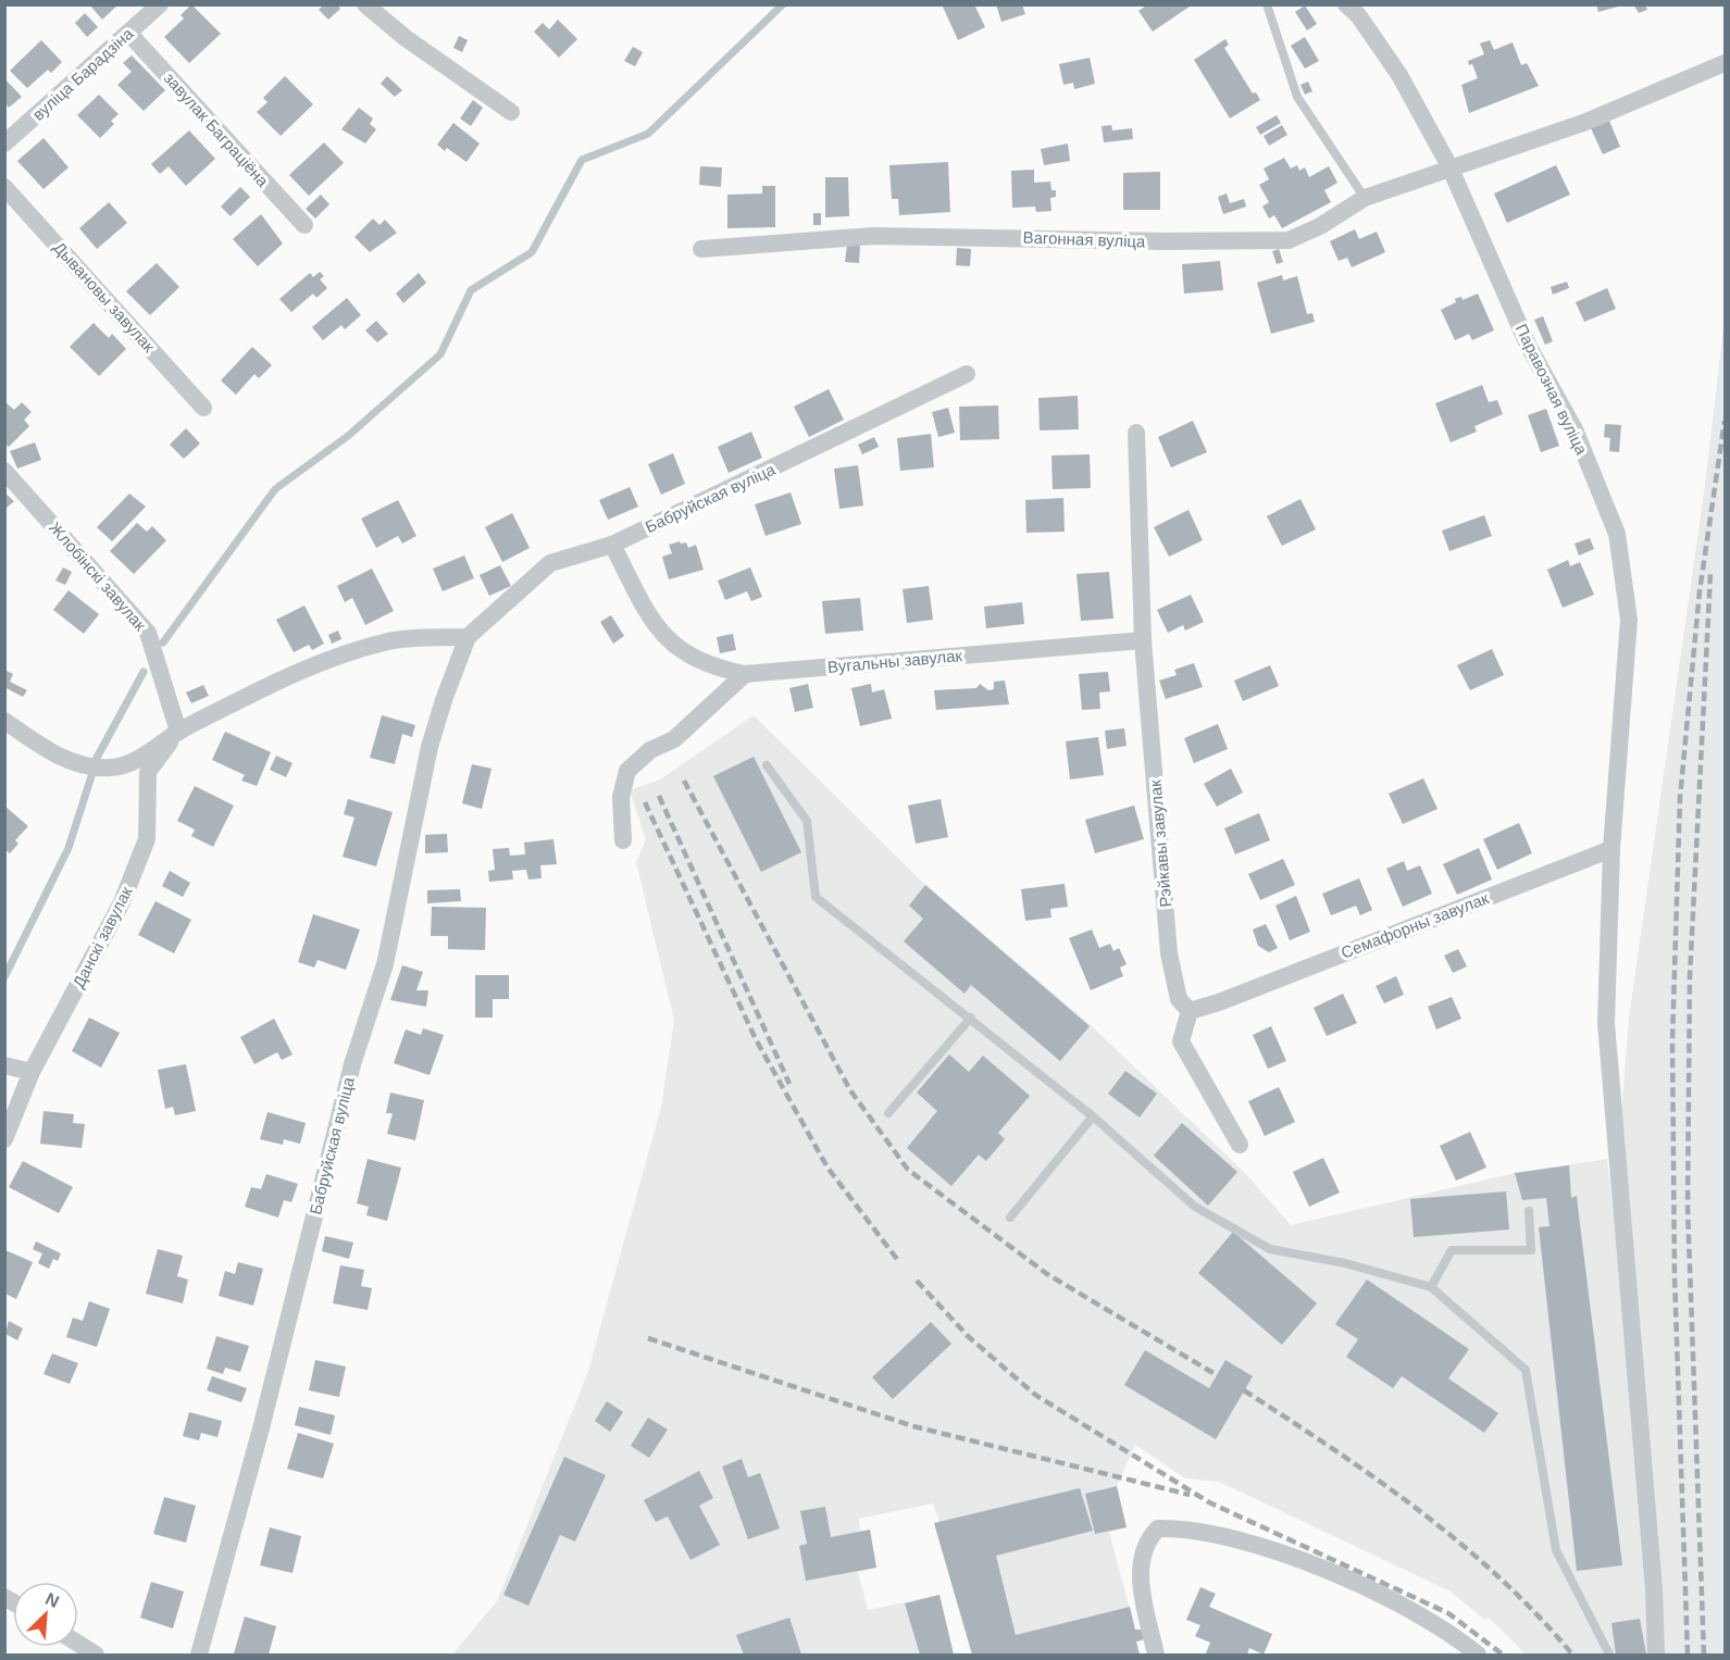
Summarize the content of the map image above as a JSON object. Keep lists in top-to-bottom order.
{
  "streets": {
    "street": [
      "вуліца Барадзіна",
      "завулак Баграціёна",
      "Вагонная вуліца",
      "Дывановы завулак",
      "Паравозная вуліца",
      "Бабруйская вуліца",
      "Жлобінскі завулак",
      "Вугальны завулак",
      "Рэйкавы завулак",
      "Семафорны завулак",
      "Данскі завулак"
    ]
  },
  "crossings": [
    ["вуліца Барадзіна", "завулак Баграціёна"],
    ["Вагонная вуліца", "Паравозная вуліца"],
    ["Паравозная вуліца", "Семафорны завулак"],
    ["Бабруйская вуліца", "Вугальны завулак"],
    ["Жлобінскі завулак", "Данскі завулак"],
    ["Вугальны завулак", "Рэйкавы завулак"],
    ["Рэйкавы завулак", "Семафорны завулак"]
  ],
  "north": "top right"
}
